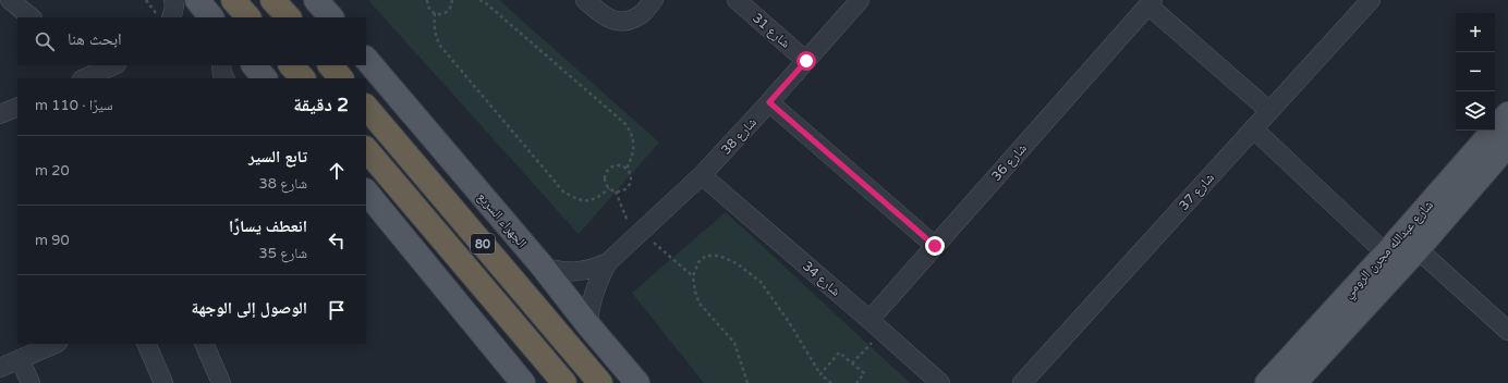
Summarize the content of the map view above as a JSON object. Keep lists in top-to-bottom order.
{
  "streets": {
    "highway": ["80"],
    "main road": ["الجهراء السريع", "شارع عبدالله مجرن الرومي"],
    "street": [
      "شارع 31",
      "شارع 38",
      "شارع 36",
      "شارع 37",
      "شارع 34"
    ]
  },
  "crossings": [
    ["شارع 31", "شارع 38"],
    ["شارع 38", "الجهراء السريع"],
    ["شارع 38", "شارع 34"],
    ["شارع 36", "شارع 37"],
    ["شارع 36", "شارع 34"]
  ],
  "page": {
    "map_buttons": ["+", "−"],
    "search": "ابحث هنا",
    "heading": ["2 دقيقة", "سيرًا · 110 m"],
    "list": [
      ["تابع السير", "شارع 38", "20 m"],
      ["انعطف يسارًا", "شارع 35", "90 m"],
      "الوصول إلى الوجهة"
    ]
  }
}
